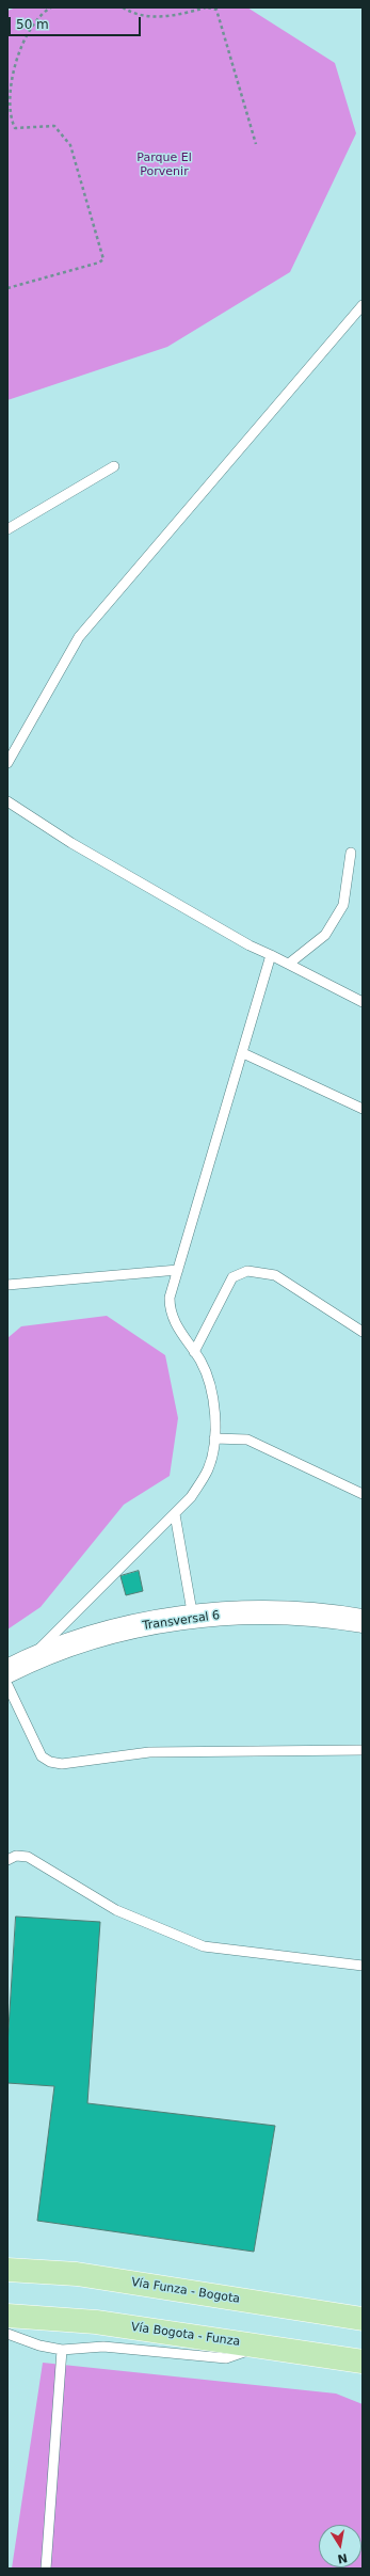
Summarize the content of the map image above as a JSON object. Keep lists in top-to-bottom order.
{
  "streets": {
    "main road": ["Vía Funza - Bogota", "Vía Bogota - Funza"],
    "street": ["Transversal 6"]
  },
  "parks": ["Parque El Porvenir"],
  "scale_bar": "50 m",
  "north": "bottom"
}
